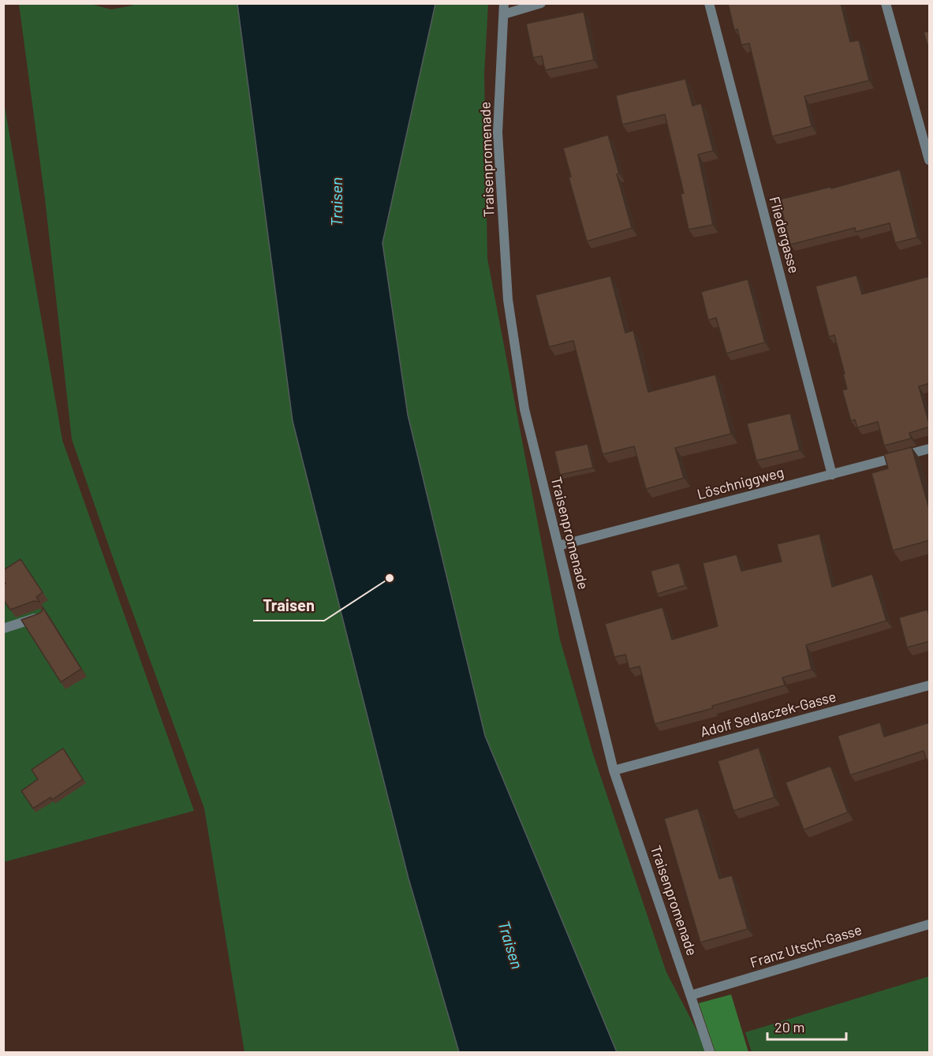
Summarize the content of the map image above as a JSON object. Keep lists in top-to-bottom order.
{
  "streets": {
    "street": [
      "Traisenpromenade",
      "Fliedergasse",
      "Löschniggweg",
      "Adolf Sedlaczek-Gasse",
      "Franz Utsch-Gasse"
    ]
  },
  "crossings": [
    ["Traisenpromenade", "Löschniggweg"],
    ["Traisenpromenade", "Adolf Sedlaczek-Gasse"],
    ["Traisenpromenade", "Franz Utsch-Gasse"],
    ["Fliedergasse", "Löschniggweg"]
  ],
  "water": ["Traisen"],
  "places": ["Traisen"],
  "scale_bar": "20 m"
}
